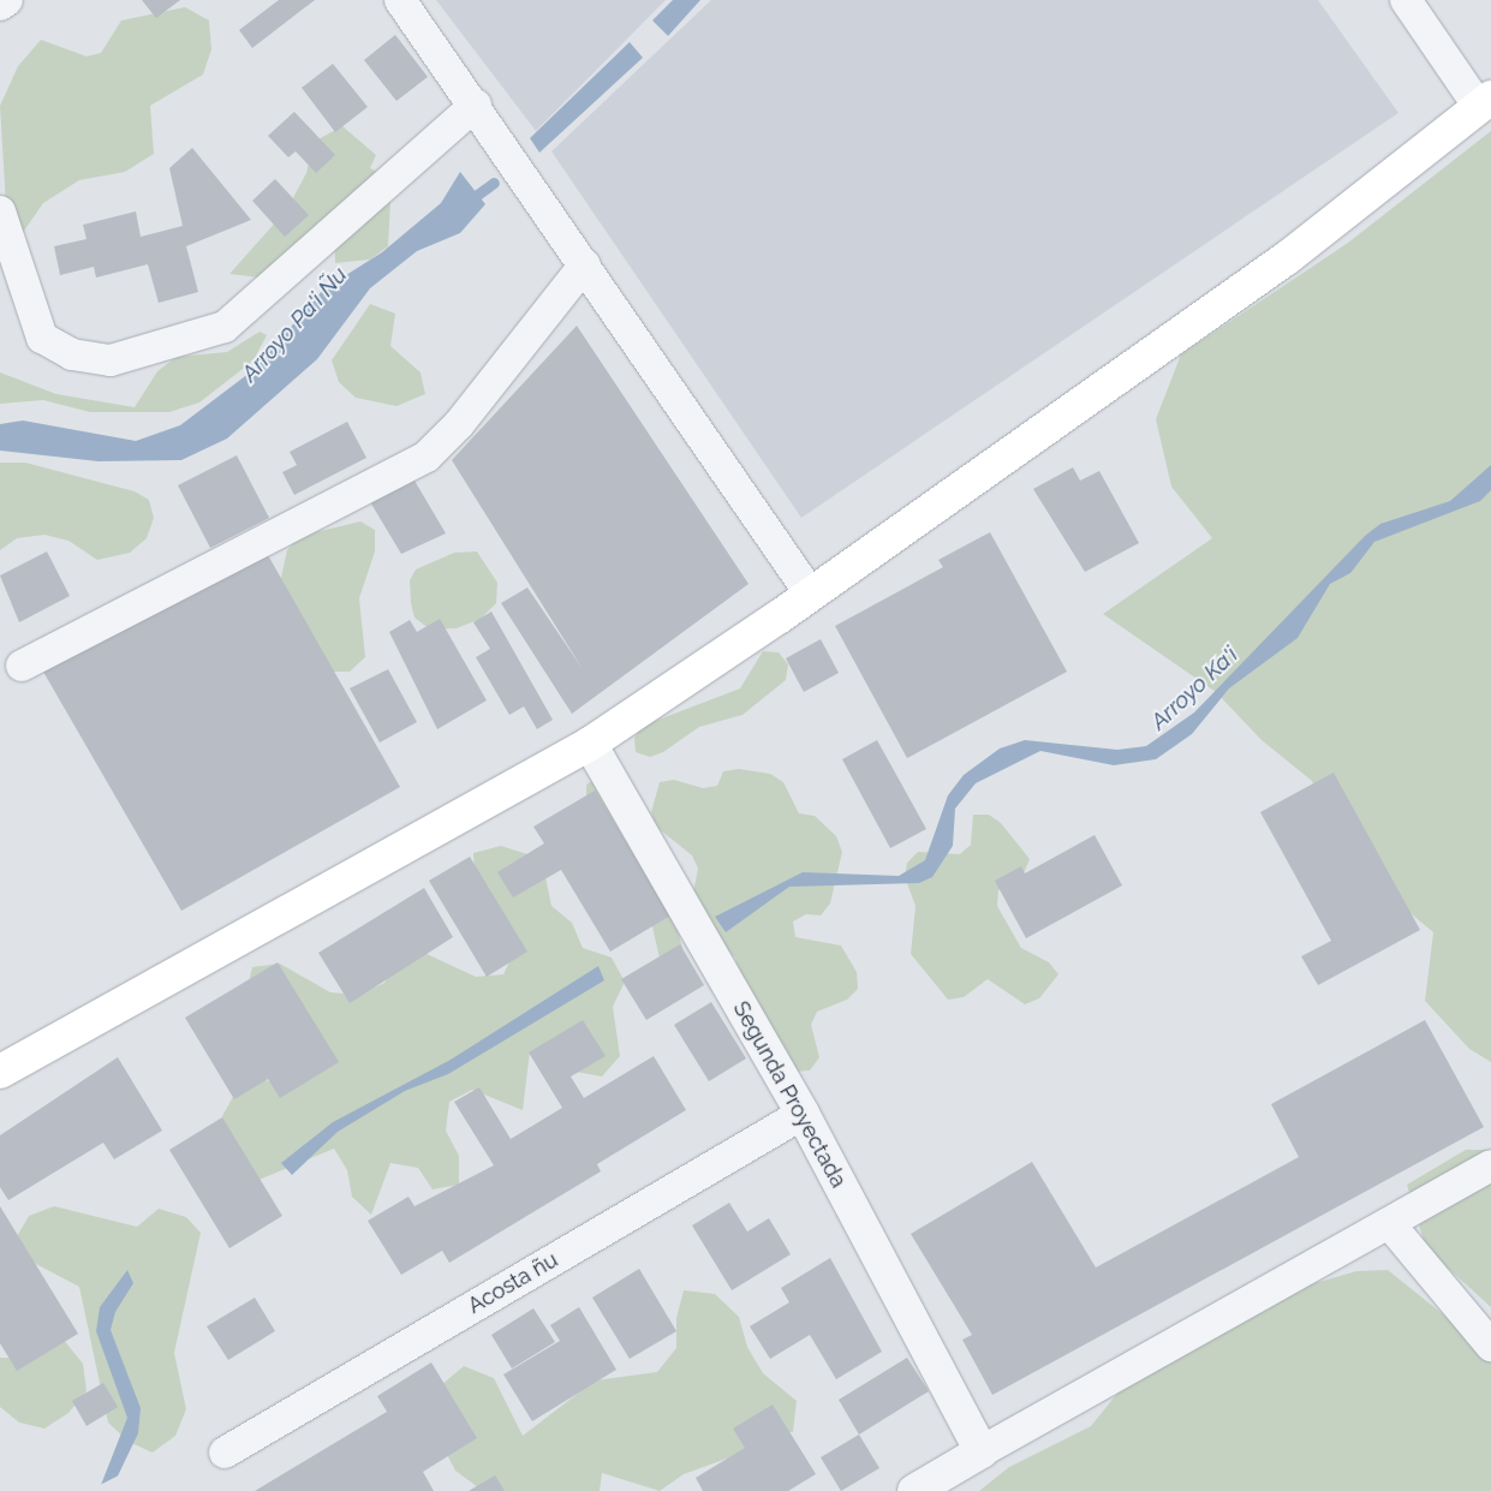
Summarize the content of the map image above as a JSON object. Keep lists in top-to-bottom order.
{
  "streets": {
    "street": ["Segunda Proyectada", "Acosta ñu"]
  },
  "crossings": [
    ["Segunda Proyectada", "Acosta ñu"]
  ],
  "water": ["Arroyo Pa'i Ñu", "Arroyo Ka'i"]
}
